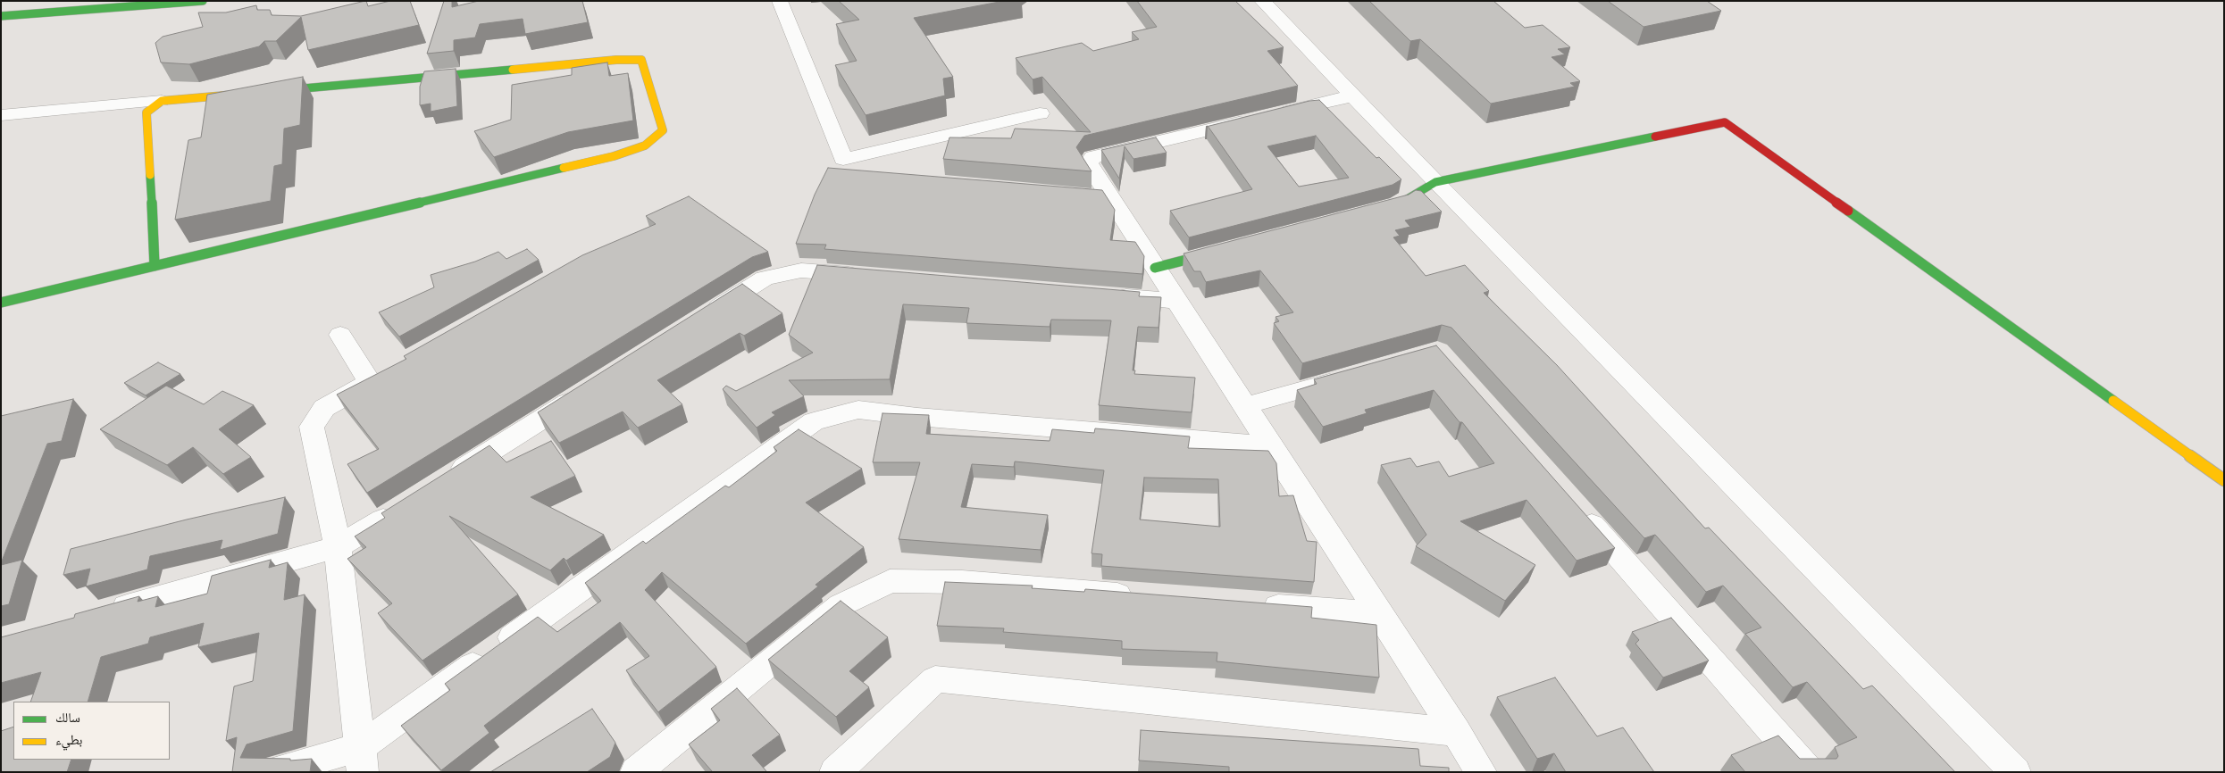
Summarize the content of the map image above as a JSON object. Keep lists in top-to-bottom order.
{
  "legend": ["سالك", "بطيء"]
}
